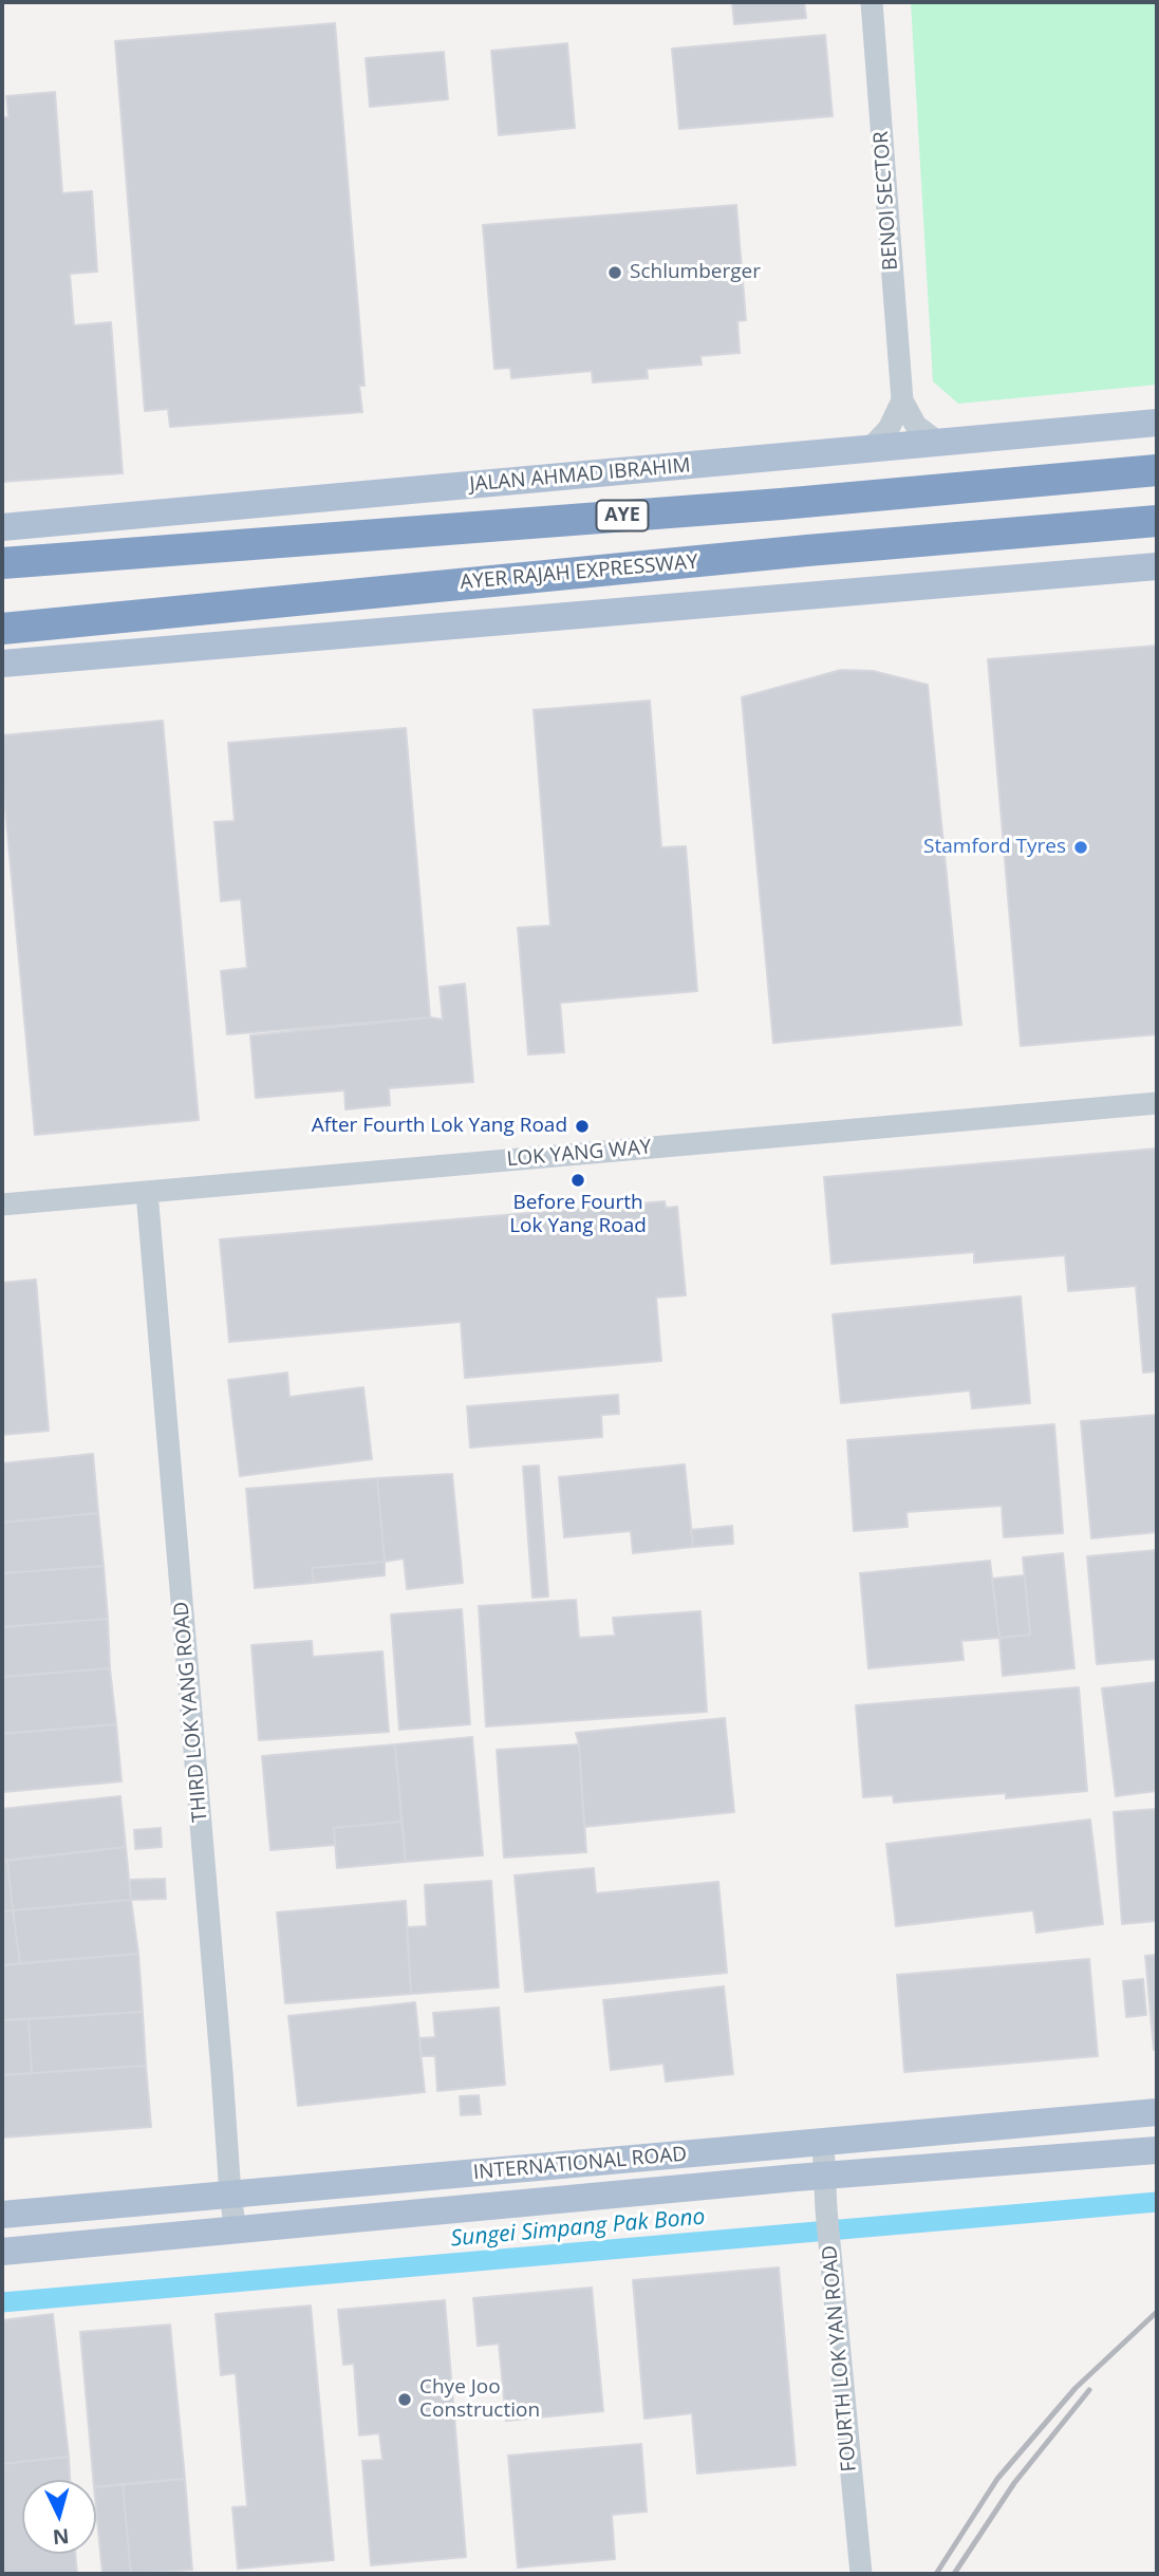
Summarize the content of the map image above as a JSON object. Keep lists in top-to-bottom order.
{
  "streets": {
    "highway": ["AYE", "AYER RAJAH EXPRESSWAY"],
    "main road": ["JALAN AHMAD IBRAHIM", "INTERNATIONAL ROAD"],
    "street": [
      "BENOI SECTOR",
      "LOK YANG WAY",
      "THIRD LOK YANG ROAD",
      "FOURTH LOK YAN ROAD"
    ]
  },
  "crossings": [
    ["BENOI SECTOR", "JALAN AHMAD IBRAHIM"],
    ["LOK YANG WAY", "THIRD LOK YANG ROAD"],
    ["THIRD LOK YANG ROAD", "INTERNATIONAL ROAD"],
    ["INTERNATIONAL ROAD", "FOURTH LOK YAN ROAD"]
  ],
  "water": ["Sungei Simpang Pak Bono"],
  "places": [
    "Schlumberger",
    "Stamford Tyres",
    "After Fourth Lok Yang Road",
    "Before Fourth Lok Yang Road",
    "Chye Joo Construction"
  ],
  "north": "bottom"
}
